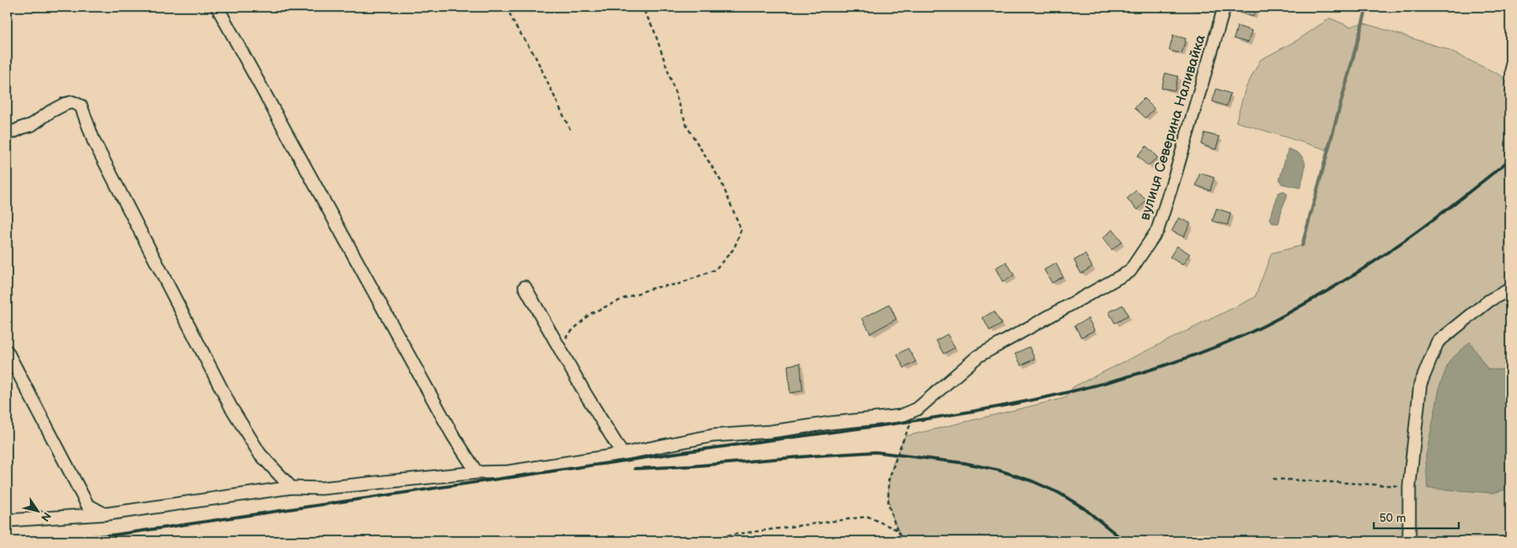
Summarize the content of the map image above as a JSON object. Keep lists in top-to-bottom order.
{
  "streets": {
    "street": ["вулиця Северина Наливайка"]
  },
  "scale_bar": "50 m",
  "north": "bottom right"
}
